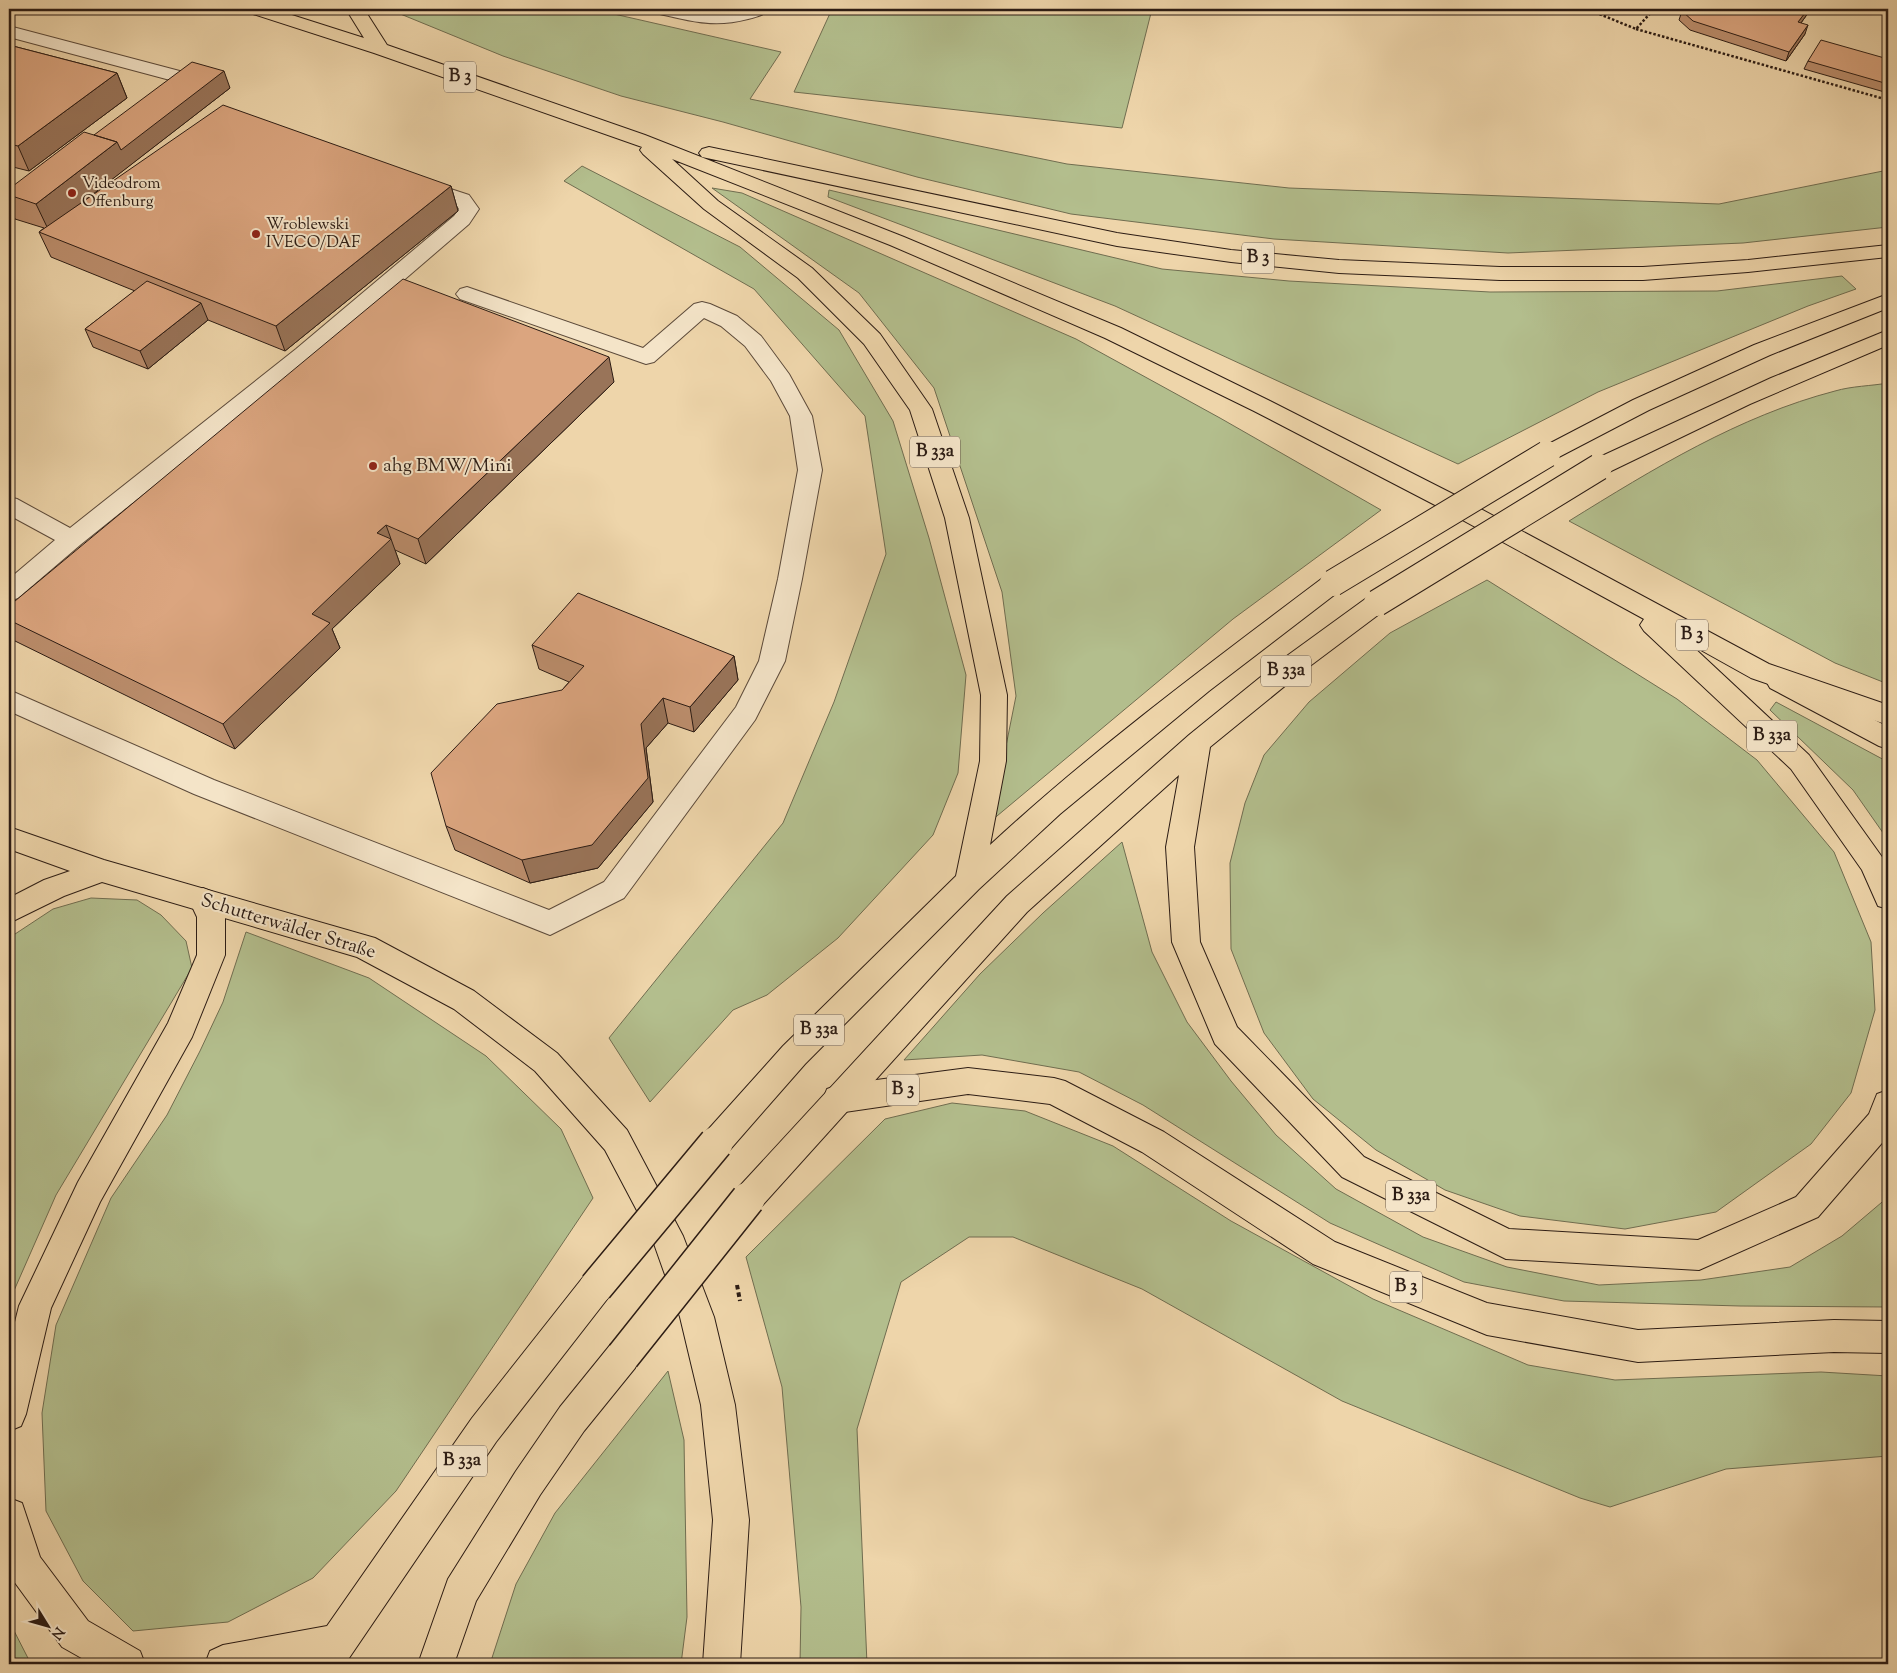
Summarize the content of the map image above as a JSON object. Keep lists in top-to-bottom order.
{
  "streets": {
    "main road": ["B 3", "B 33a", "Schutterwälder Straße"]
  },
  "crossings": [
    ["B 3", "B 33a"]
  ],
  "places": ["Videodrom Offenburg", "Wroblewski IVECO/DAF", "ahg BMW/Mini"],
  "north": "bottom right"
}
